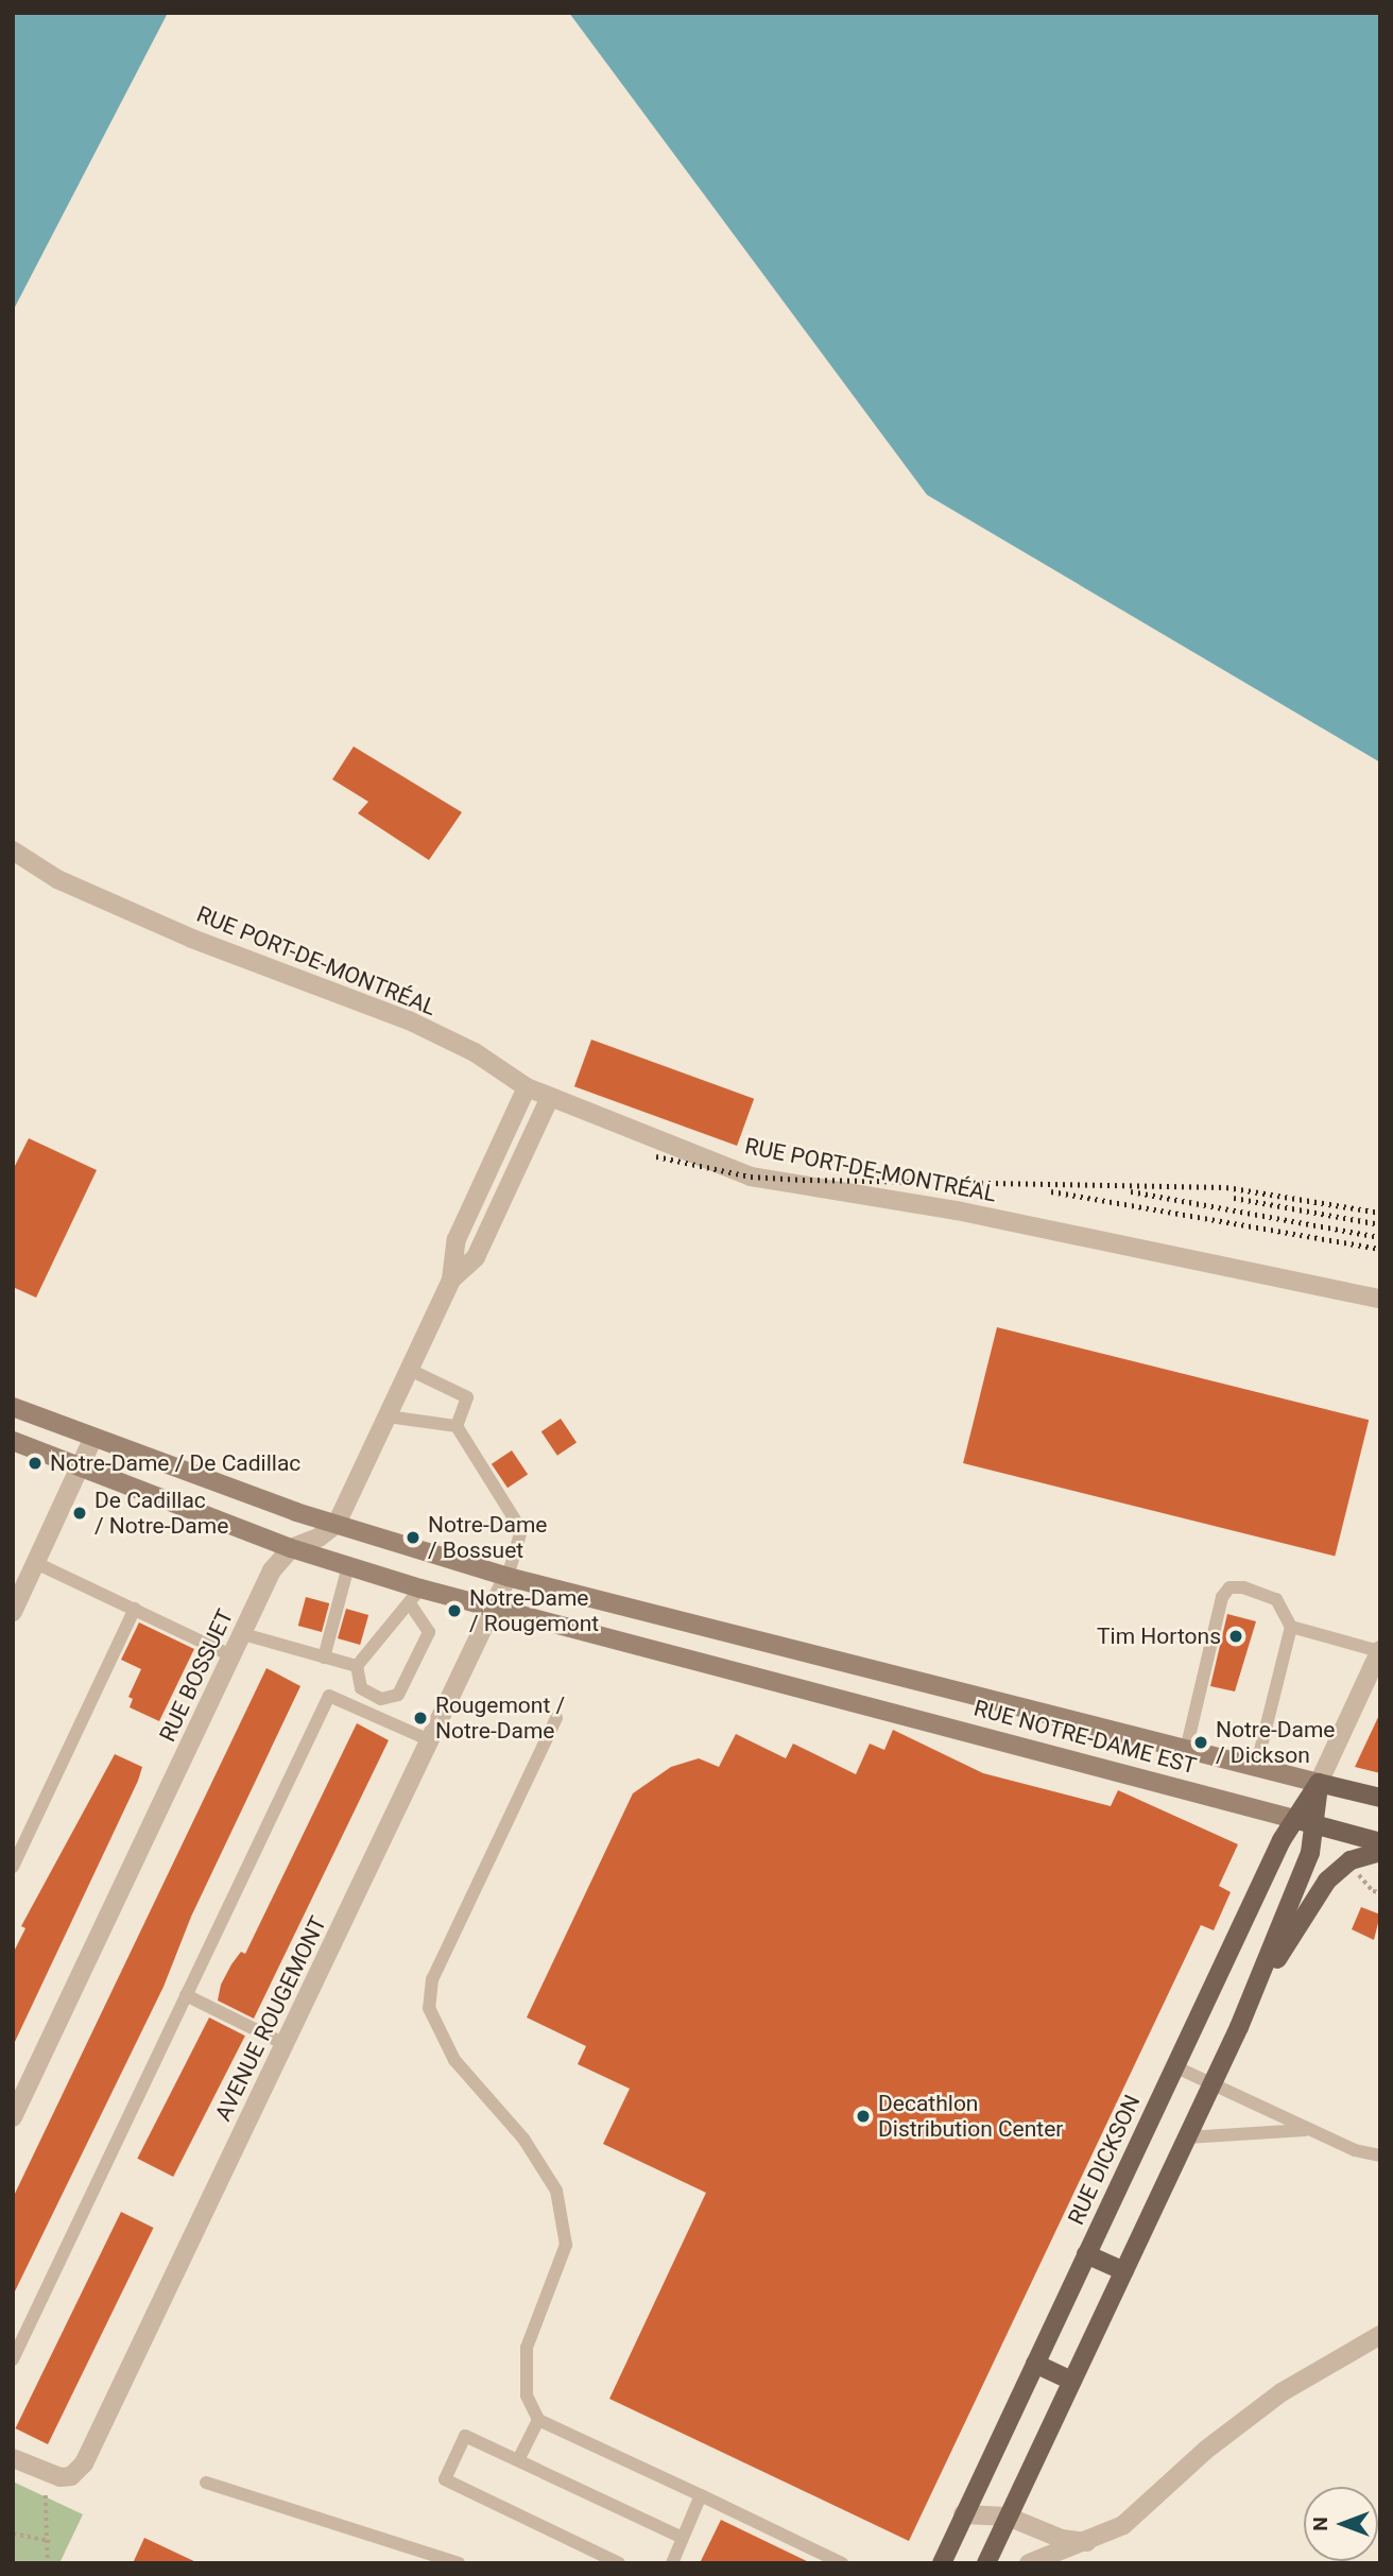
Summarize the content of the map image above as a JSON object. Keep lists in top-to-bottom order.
{
  "streets": {
    "main road": ["RUE NOTRE-DAME EST", "RUE DICKSON"],
    "street": ["RUE PORT-DE-MONTRÉAL", "RUE BOSSUET", "AVENUE ROUGEMONT"]
  },
  "crossings": [
    ["RUE BOSSUET", "RUE NOTRE-DAME EST"],
    ["RUE NOTRE-DAME EST", "AVENUE ROUGEMONT"],
    ["RUE NOTRE-DAME EST", "RUE DICKSON"]
  ],
  "places": [
    "Notre-Dame / De Cadillac",
    "De Cadillac / Notre-Dame",
    "Notre-Dame / Bossuet",
    "Notre-Dame / Rougemont",
    "Tim Hortons",
    "Rougemont / Notre-Dame",
    "Notre-Dame / Dickson",
    "Decathlon Distribution Center"
  ],
  "north": "left"
}
